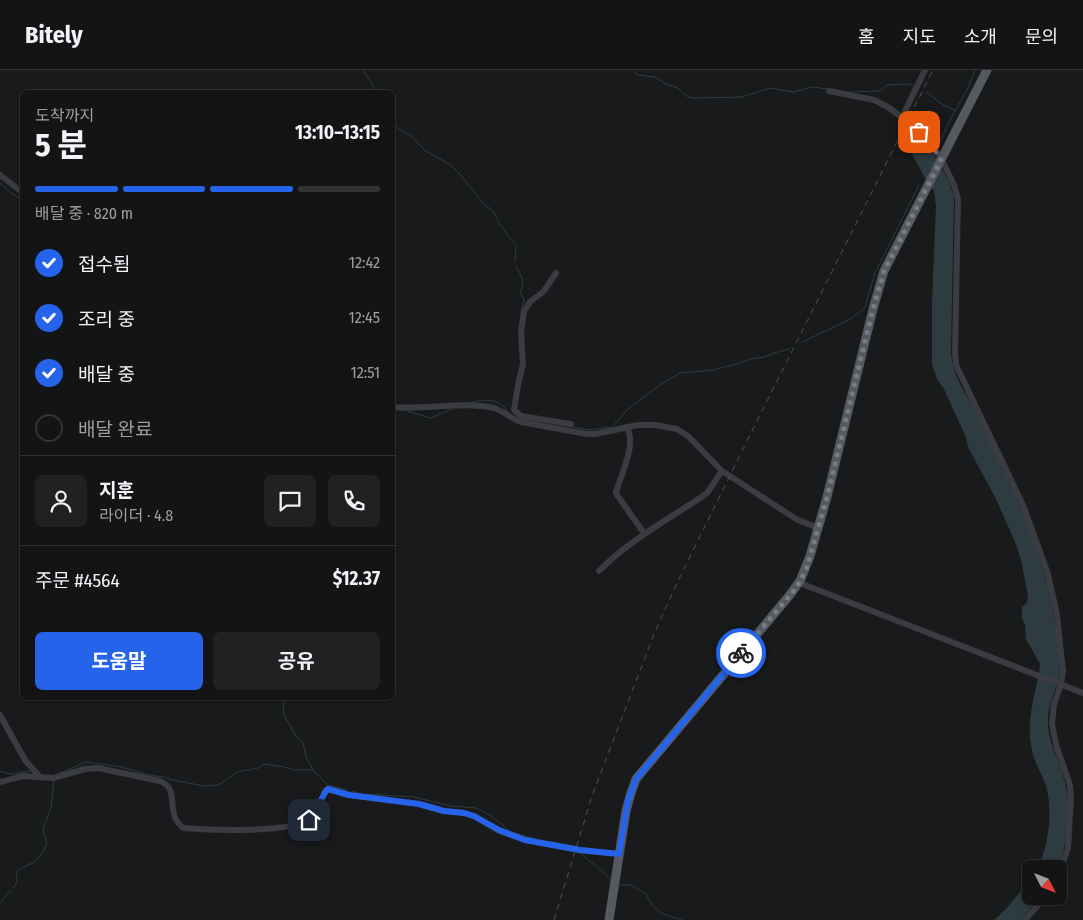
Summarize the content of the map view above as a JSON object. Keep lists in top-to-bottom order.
{
  "north": "bottom right",
  "page": {
    "header": "Bitely",
    "nav": [
      "홈",
      "지도",
      "소개",
      "문의"
    ],
    "heading": ["5 분", "도착까지", "13:10–13:15"],
    "panel": [
      "지훈",
      "라이더 · 4.8",
      "주문 #4564",
      "$12.37"
    ],
    "bar": "배달 중 · 820 m",
    "list": [
      ["접수됨", "12:42"],
      ["조리 중", "12:45"],
      ["배달 중", "12:51"],
      "배달 완료"
    ],
    "buttons": ["도움말", "공유"]
  }
}
